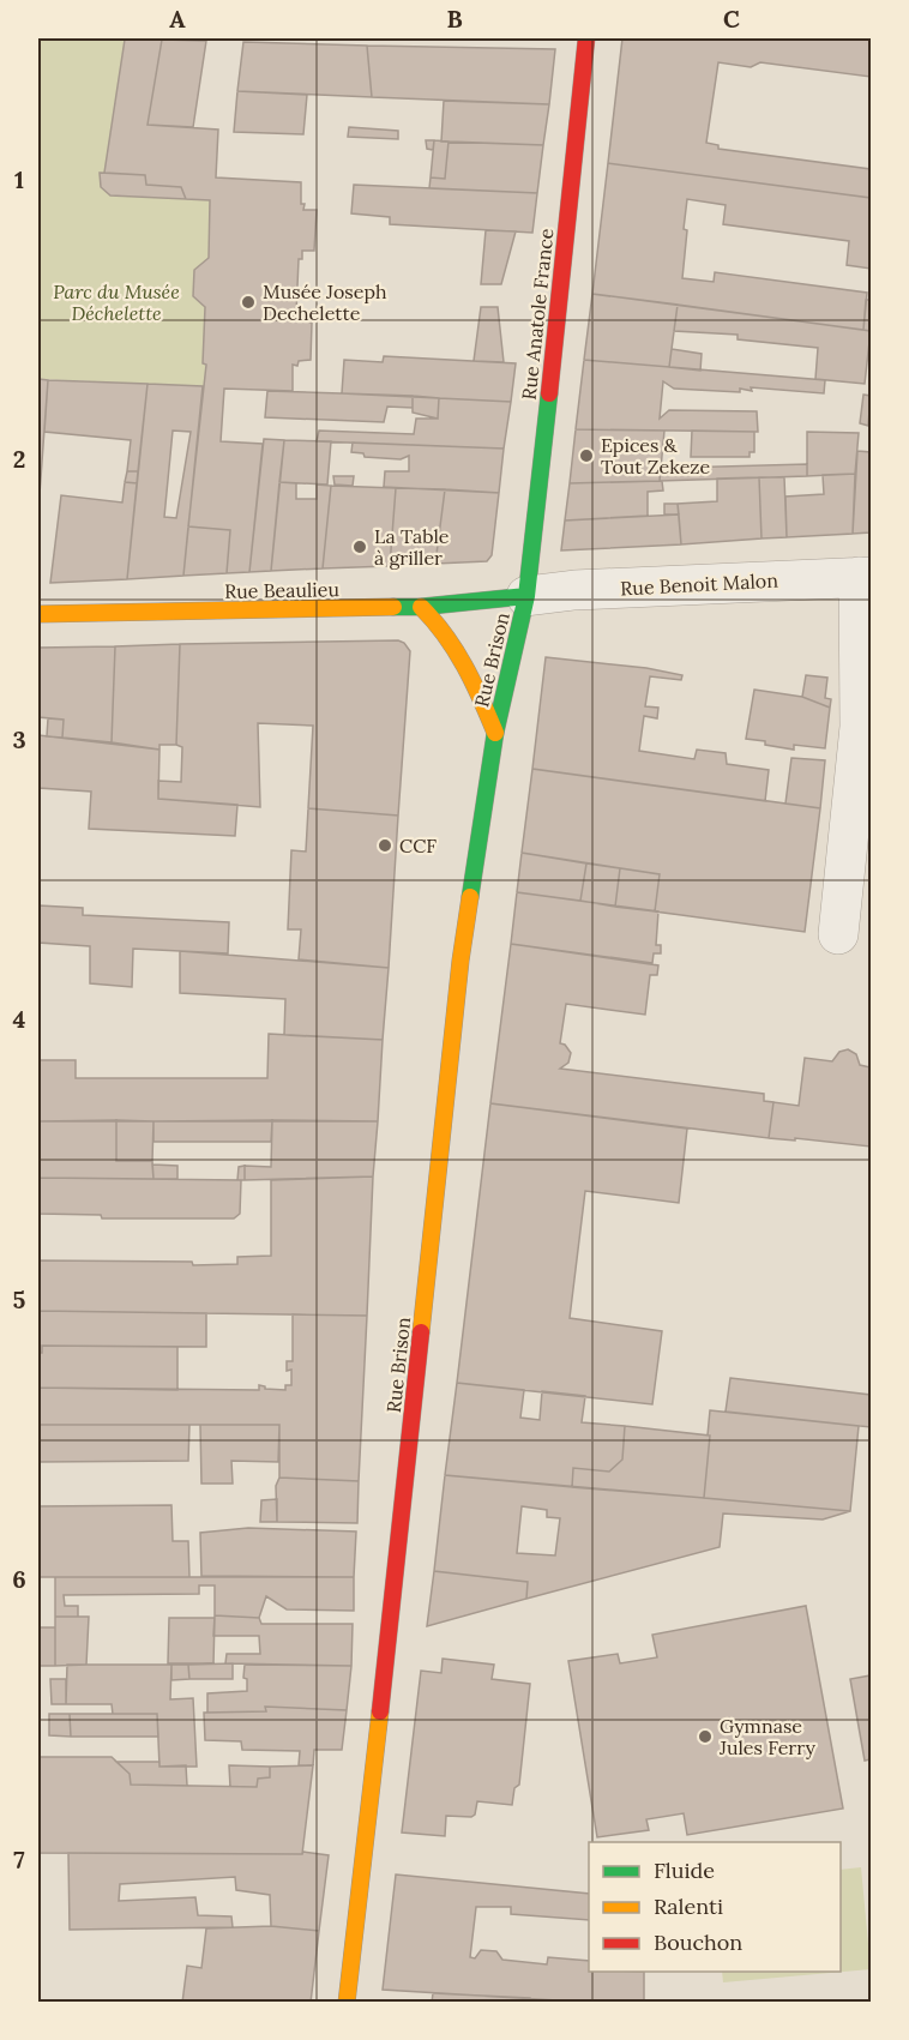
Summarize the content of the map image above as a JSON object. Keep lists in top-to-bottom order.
{
  "streets": {
    "street": [
      "Rue Anatole France",
      "Rue Benoit Malon",
      "Rue Beaulieu",
      "Rue Brison"
    ]
  },
  "crossings": [
    ["Rue Anatole France", "Rue Benoit Malon"],
    ["Rue Anatole France", "Rue Beaulieu"],
    ["Rue Anatole France", "Rue Brison"],
    ["Rue Benoit Malon", "Rue Beaulieu"],
    ["Rue Benoit Malon", "Rue Brison"],
    ["Rue Beaulieu", "Rue Brison"]
  ],
  "parks": ["Parc du Musée Déchelette"],
  "places": [
    "Musée Joseph Dechelette",
    "Epices & Tout Zekeze",
    "La Table à griller",
    "CCF",
    "Gymnase Jules Ferry"
  ],
  "legend": ["Fluide", "Ralenti", "Bouchon"],
  "grid": {
    "columns": ["A", "B", "C"],
    "rows": [
      "1",
      "2",
      "3",
      "4",
      "5",
      "6",
      "7"
    ]
  }
}
